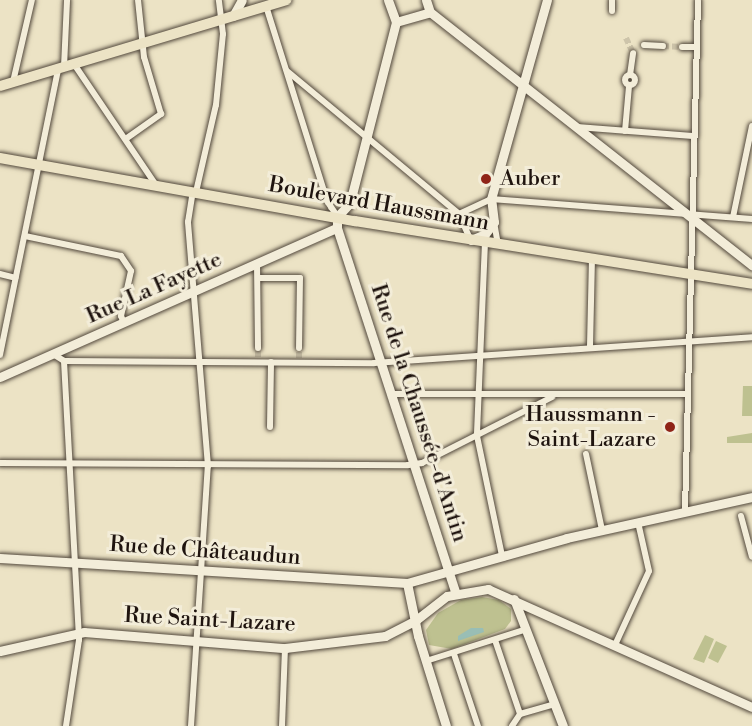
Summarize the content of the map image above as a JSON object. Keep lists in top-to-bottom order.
{
  "streets": {
    "main road": [
      "Boulevard Haussmann",
      "Rue La Fayette",
      "Rue de la Chaussée-d'Antin",
      "Rue de Châteaudun",
      "Rue Saint-Lazare"
    ]
  },
  "crossings": [
    ["Boulevard Haussmann", "Rue La Fayette"],
    ["Boulevard Haussmann", "Rue de la Chaussée-d'Antin"],
    ["Rue La Fayette", "Rue de la Chaussée-d'Antin"],
    ["Rue de la Chaussée-d'Antin", "Rue Saint-Lazare"]
  ],
  "places": ["Auber", "Haussmann - Saint-Lazare"]
}
